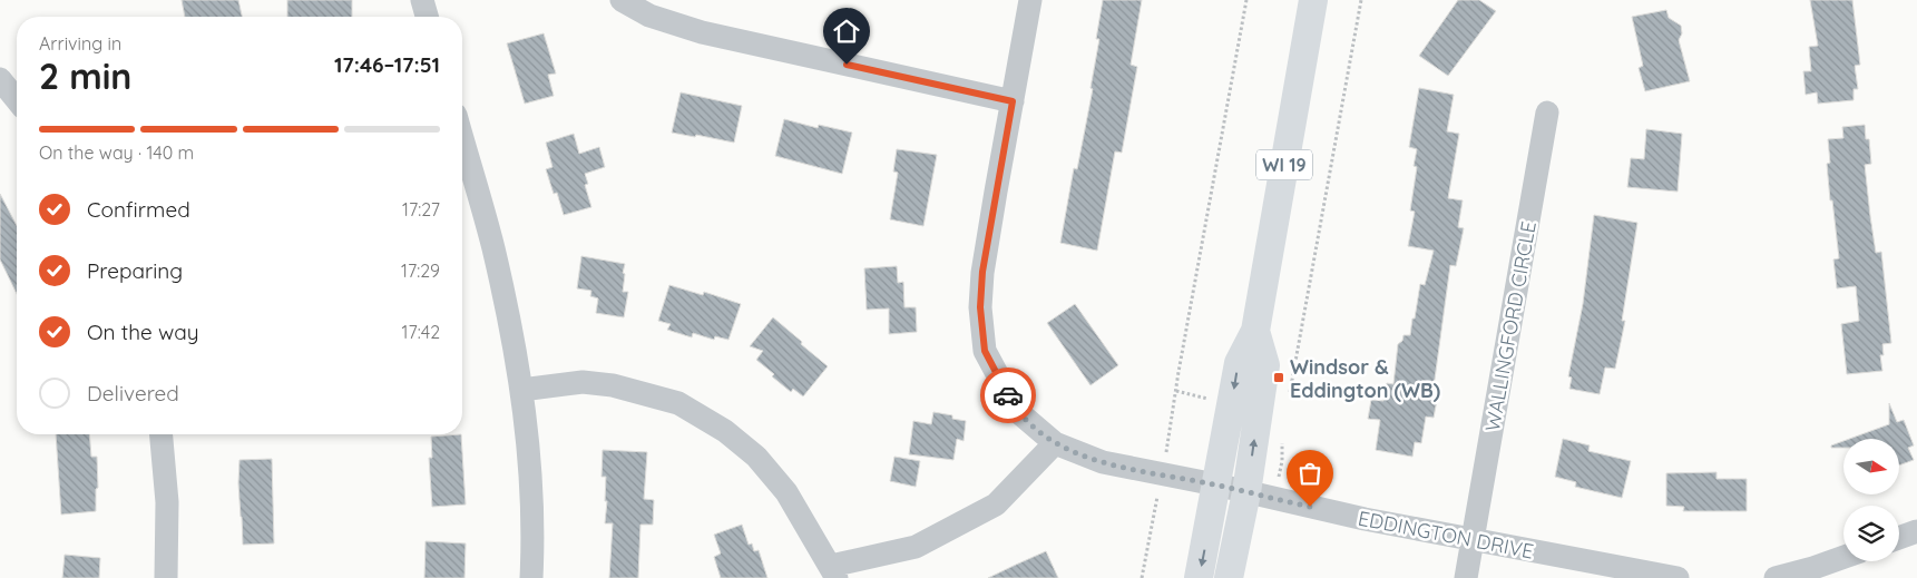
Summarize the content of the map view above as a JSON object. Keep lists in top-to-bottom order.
{
  "streets": {
    "main road": ["WI 19"],
    "street": ["WALLINGFORD CIRCLE", "EDDINGTON DRIVE"]
  },
  "crossings": [
    ["WI 19", "EDDINGTON DRIVE"],
    ["WALLINGFORD CIRCLE", "EDDINGTON DRIVE"]
  ],
  "places": {
    "transit": ["Windsor & Eddington (WB)"]
  },
  "north": "right",
  "page": {
    "heading": ["2 min", "Arriving in", "17:46–17:51"],
    "bar": "On the way · 140 m",
    "list": [
      ["Confirmed", "17:27"],
      ["Preparing", "17:29"],
      ["On the way", "17:42"],
      "Delivered"
    ]
  }
}
